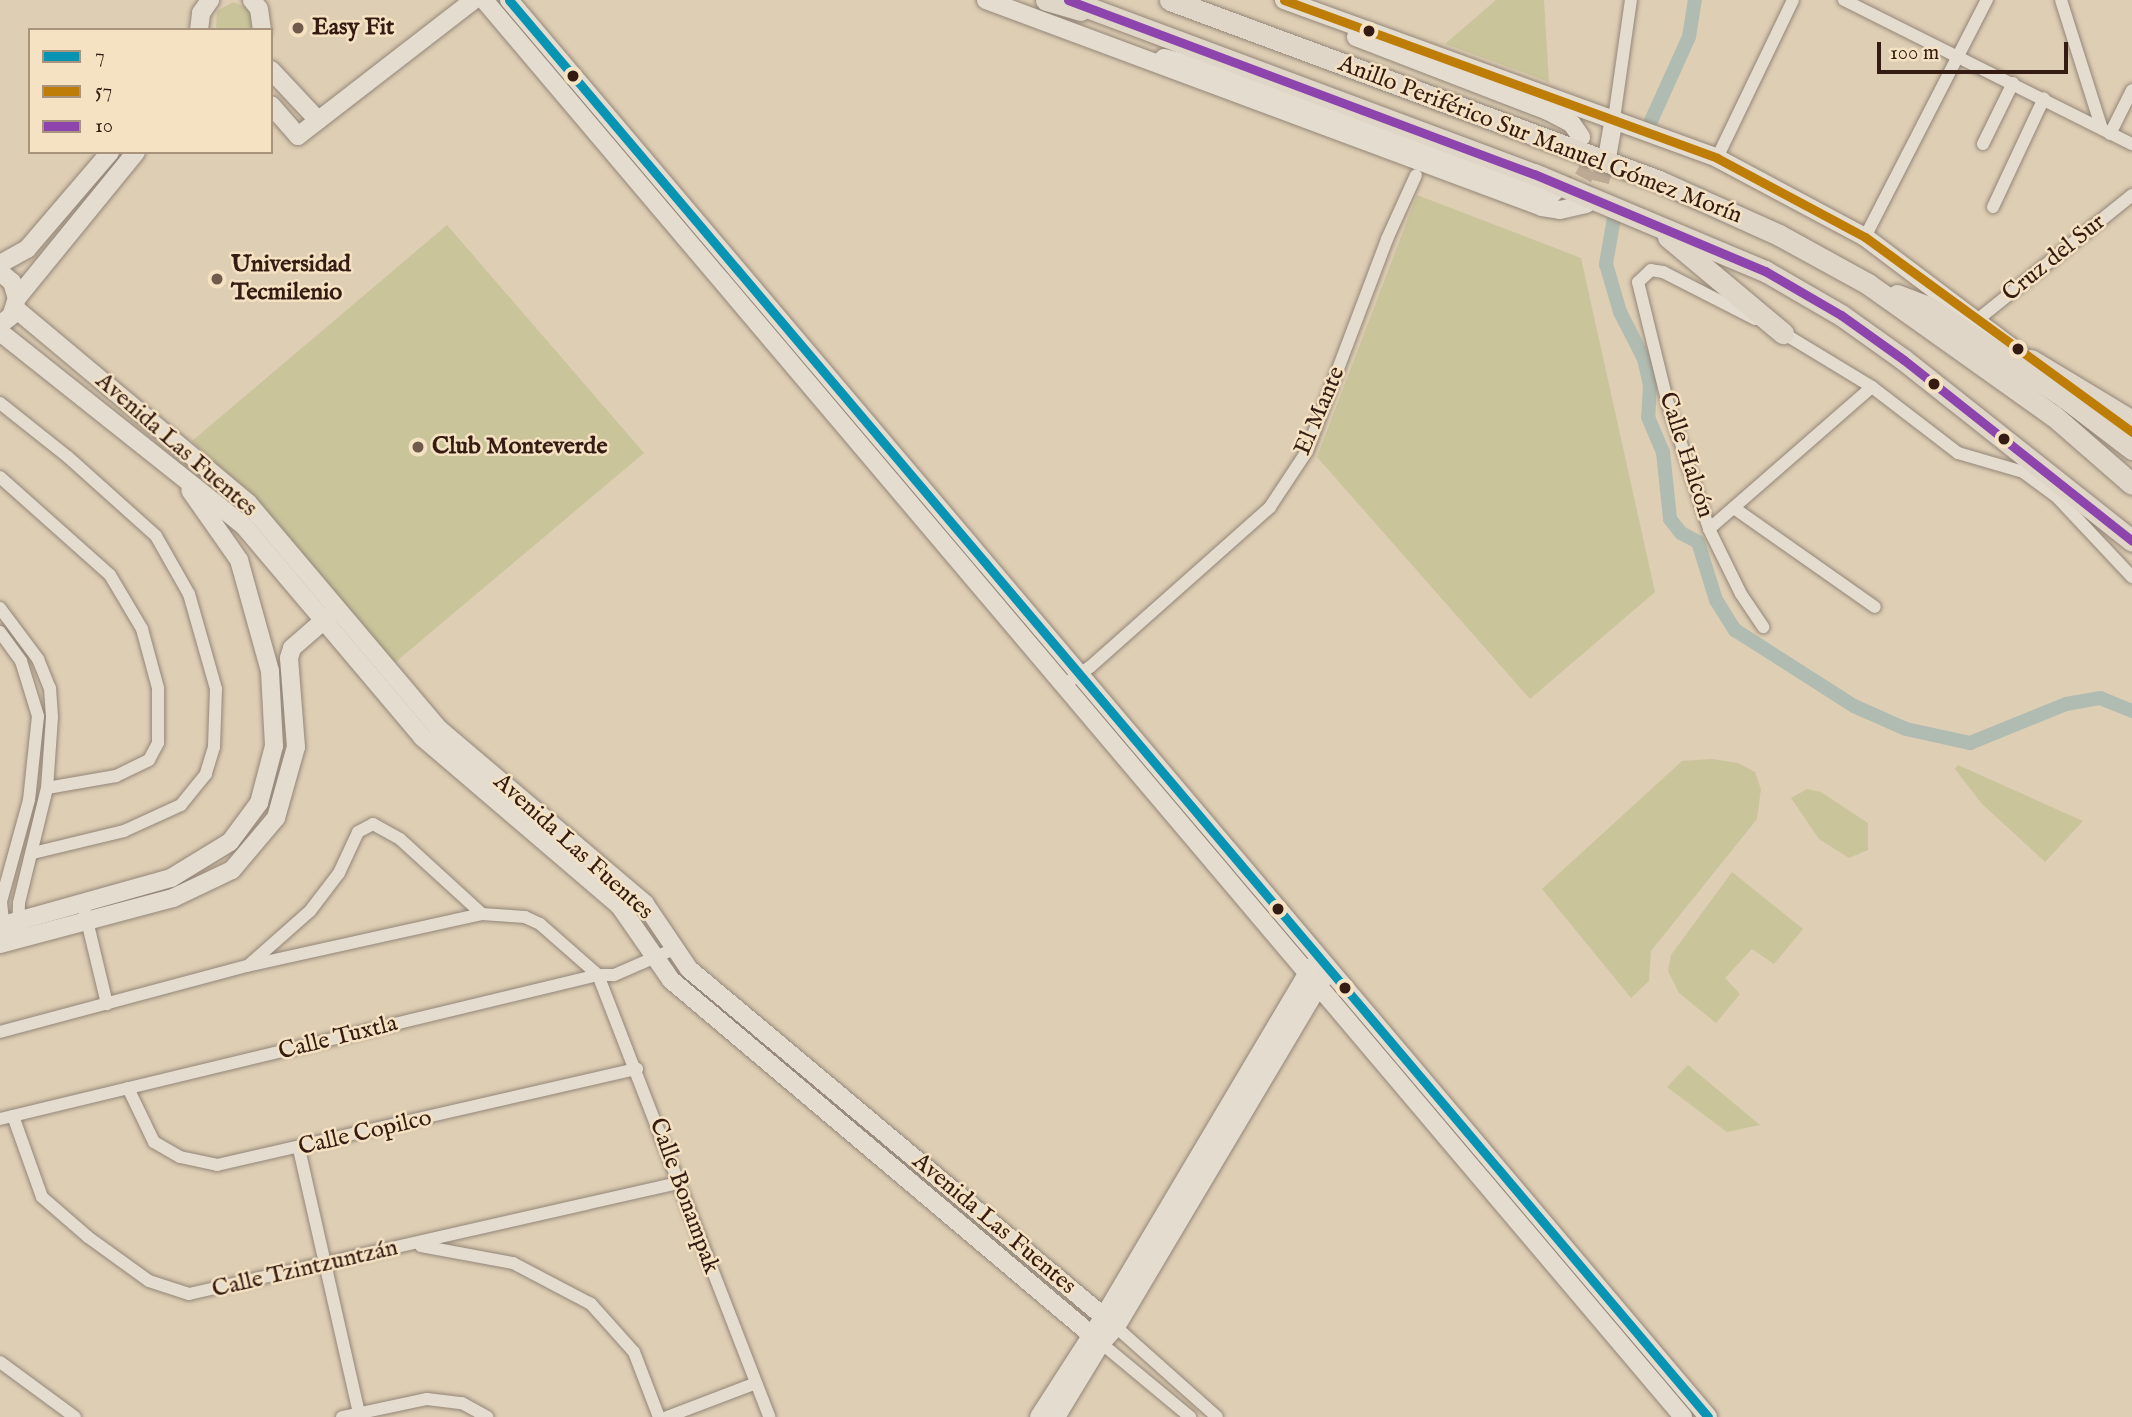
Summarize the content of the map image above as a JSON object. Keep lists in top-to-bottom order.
{
  "streets": {
    "highway": ["Anillo Periférico Sur Manuel Gómez Morín"],
    "street": [
      "Cruz del Sur",
      "El Mante",
      "Avenida Las Fuentes",
      "Calle Halcón",
      "Calle Tuxtla",
      "Calle Copilco",
      "Calle Bonampak",
      "Calle Tzintzuntzán"
    ]
  },
  "crossings": [
    ["Avenida Las Fuentes", "Calle Tuxtla"],
    ["Calle Tuxtla", "Calle Copilco"],
    ["Calle Tuxtla", "Calle Bonampak"],
    ["Calle Tuxtla", "Calle Tzintzuntzán"],
    ["Calle Copilco", "Calle Bonampak"],
    ["Calle Bonampak", "Calle Tzintzuntzán"]
  ],
  "places": ["Easy Fit", "Universidad Tecmilenio", "Club Monteverde"],
  "lines": ["transit line 7", "transit line 57", "transit line 10"],
  "legend": ["7", "57", "10"],
  "scale_bar": "100 m"
}
